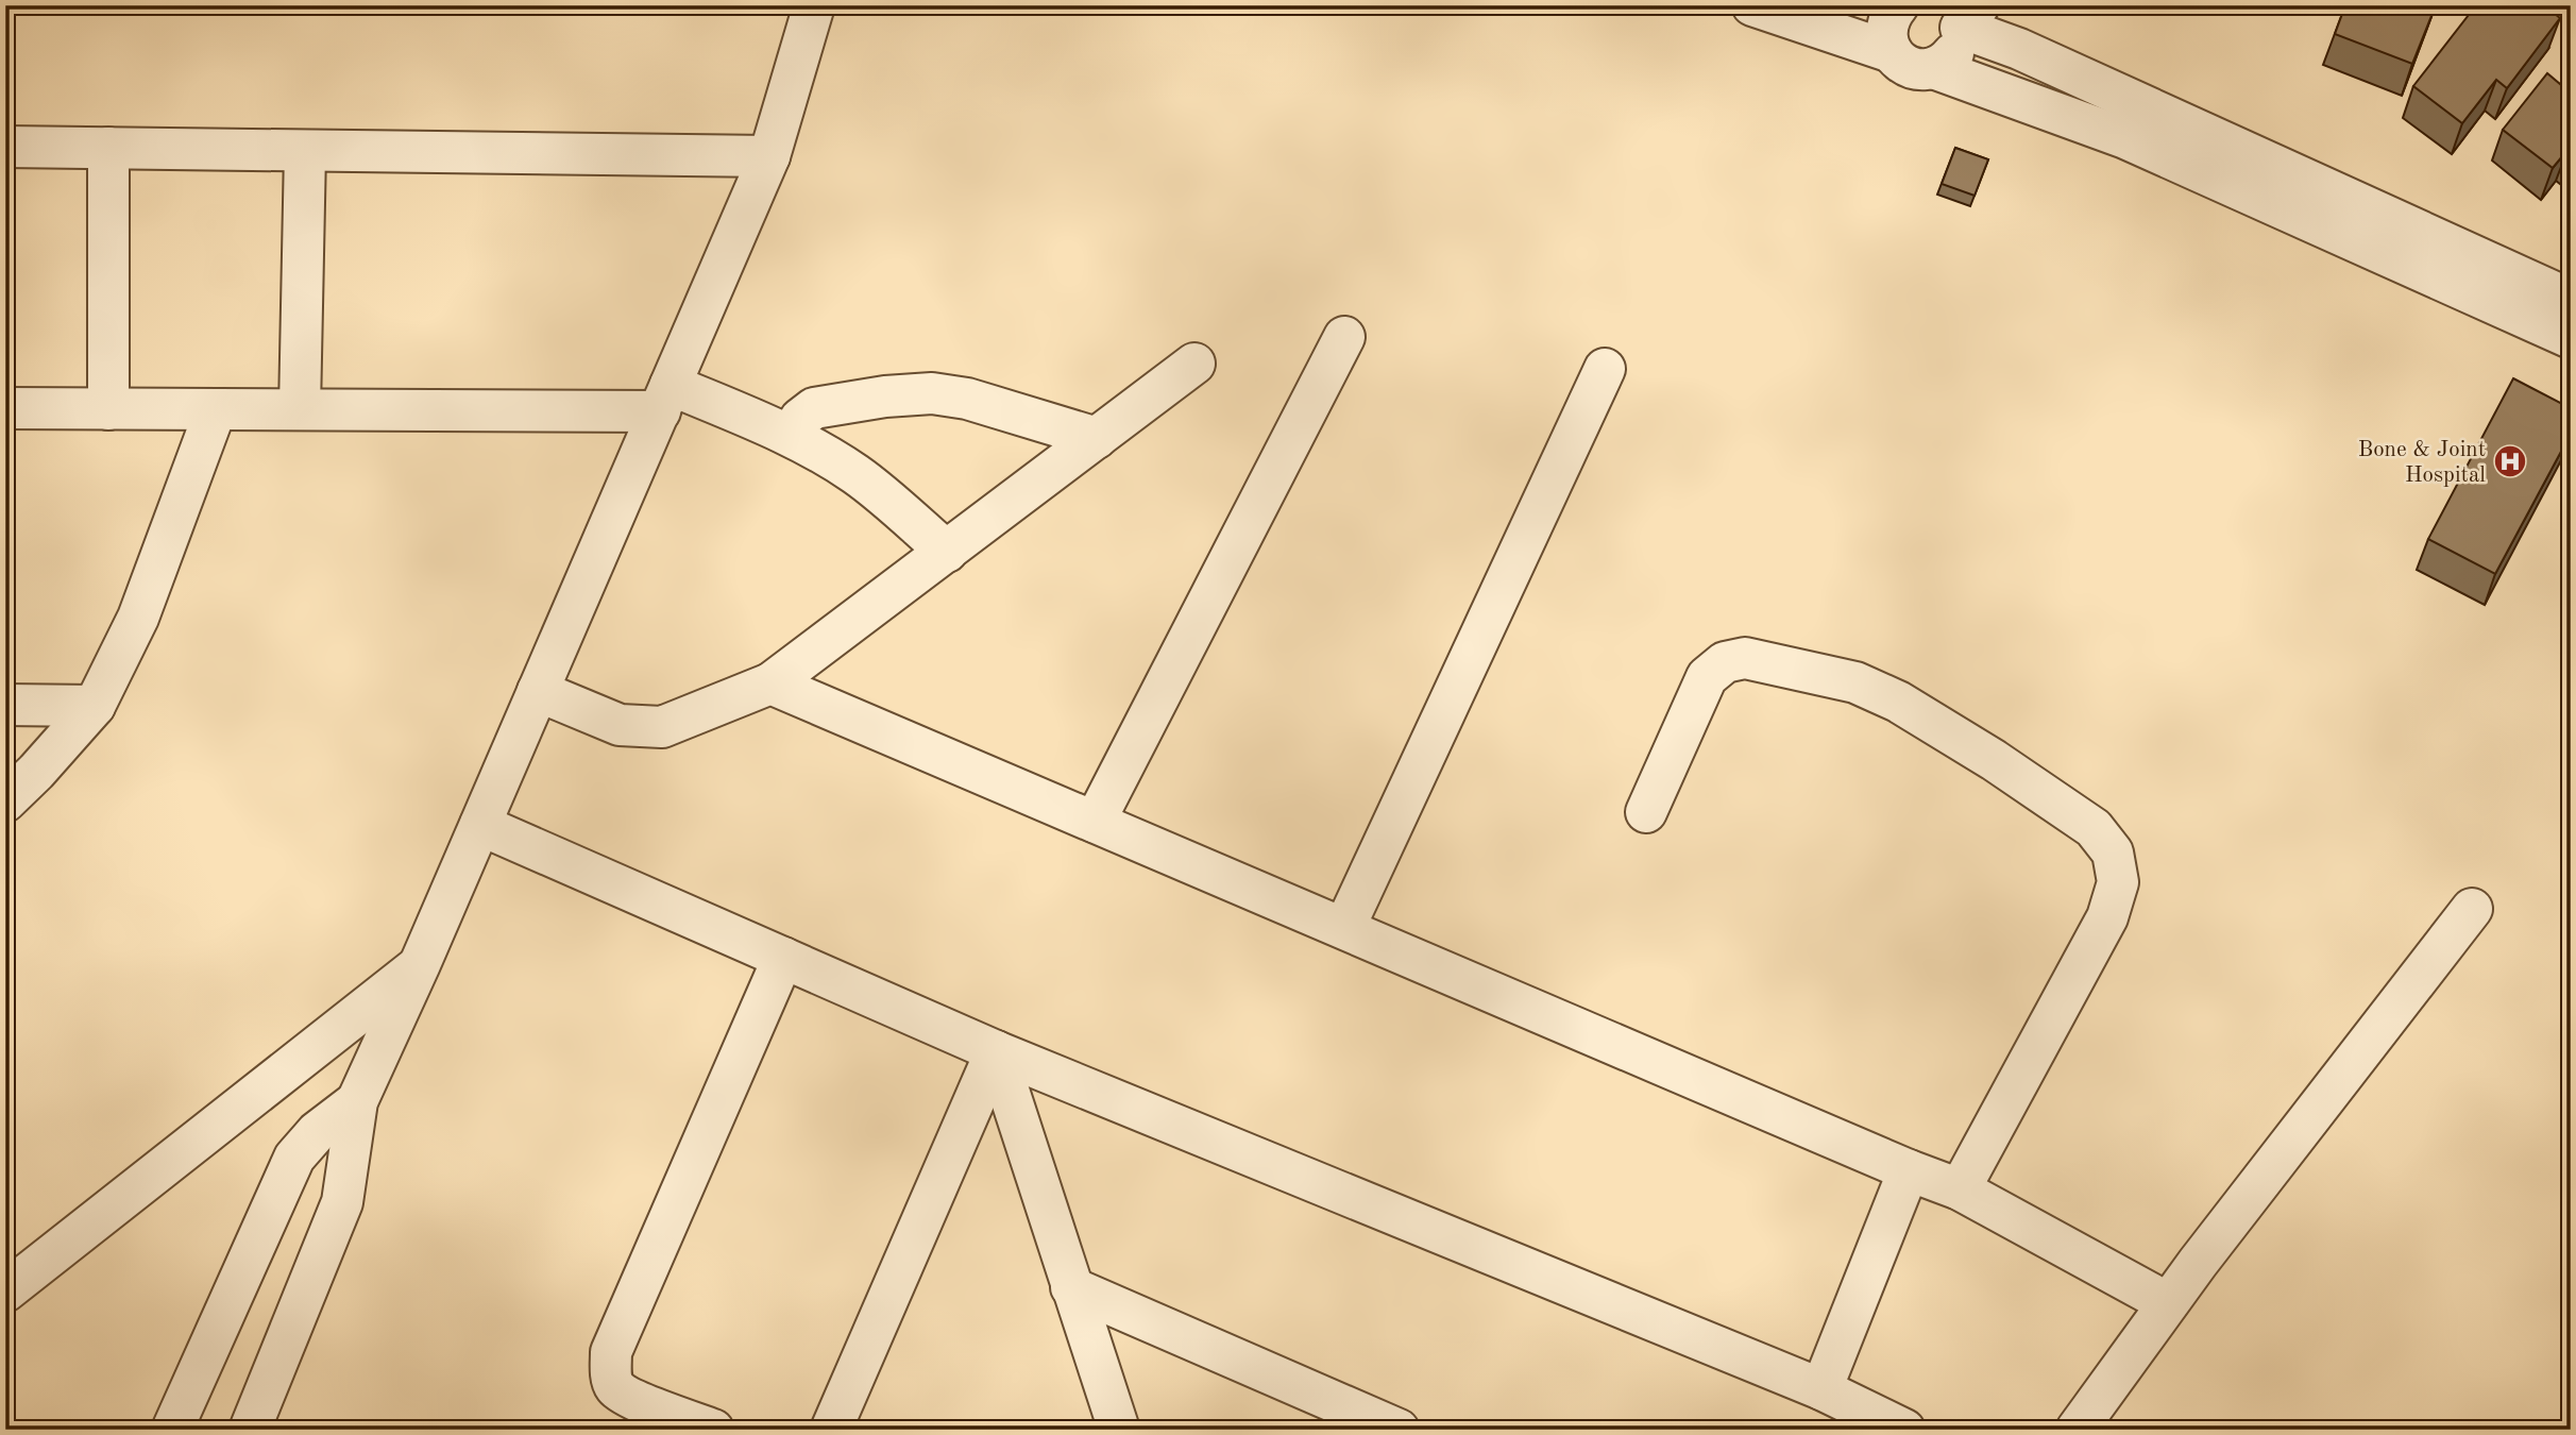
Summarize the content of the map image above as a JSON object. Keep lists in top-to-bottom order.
{
  "places": {
    "hospital": ["Bone & Joint Hospital"]
  }
}
